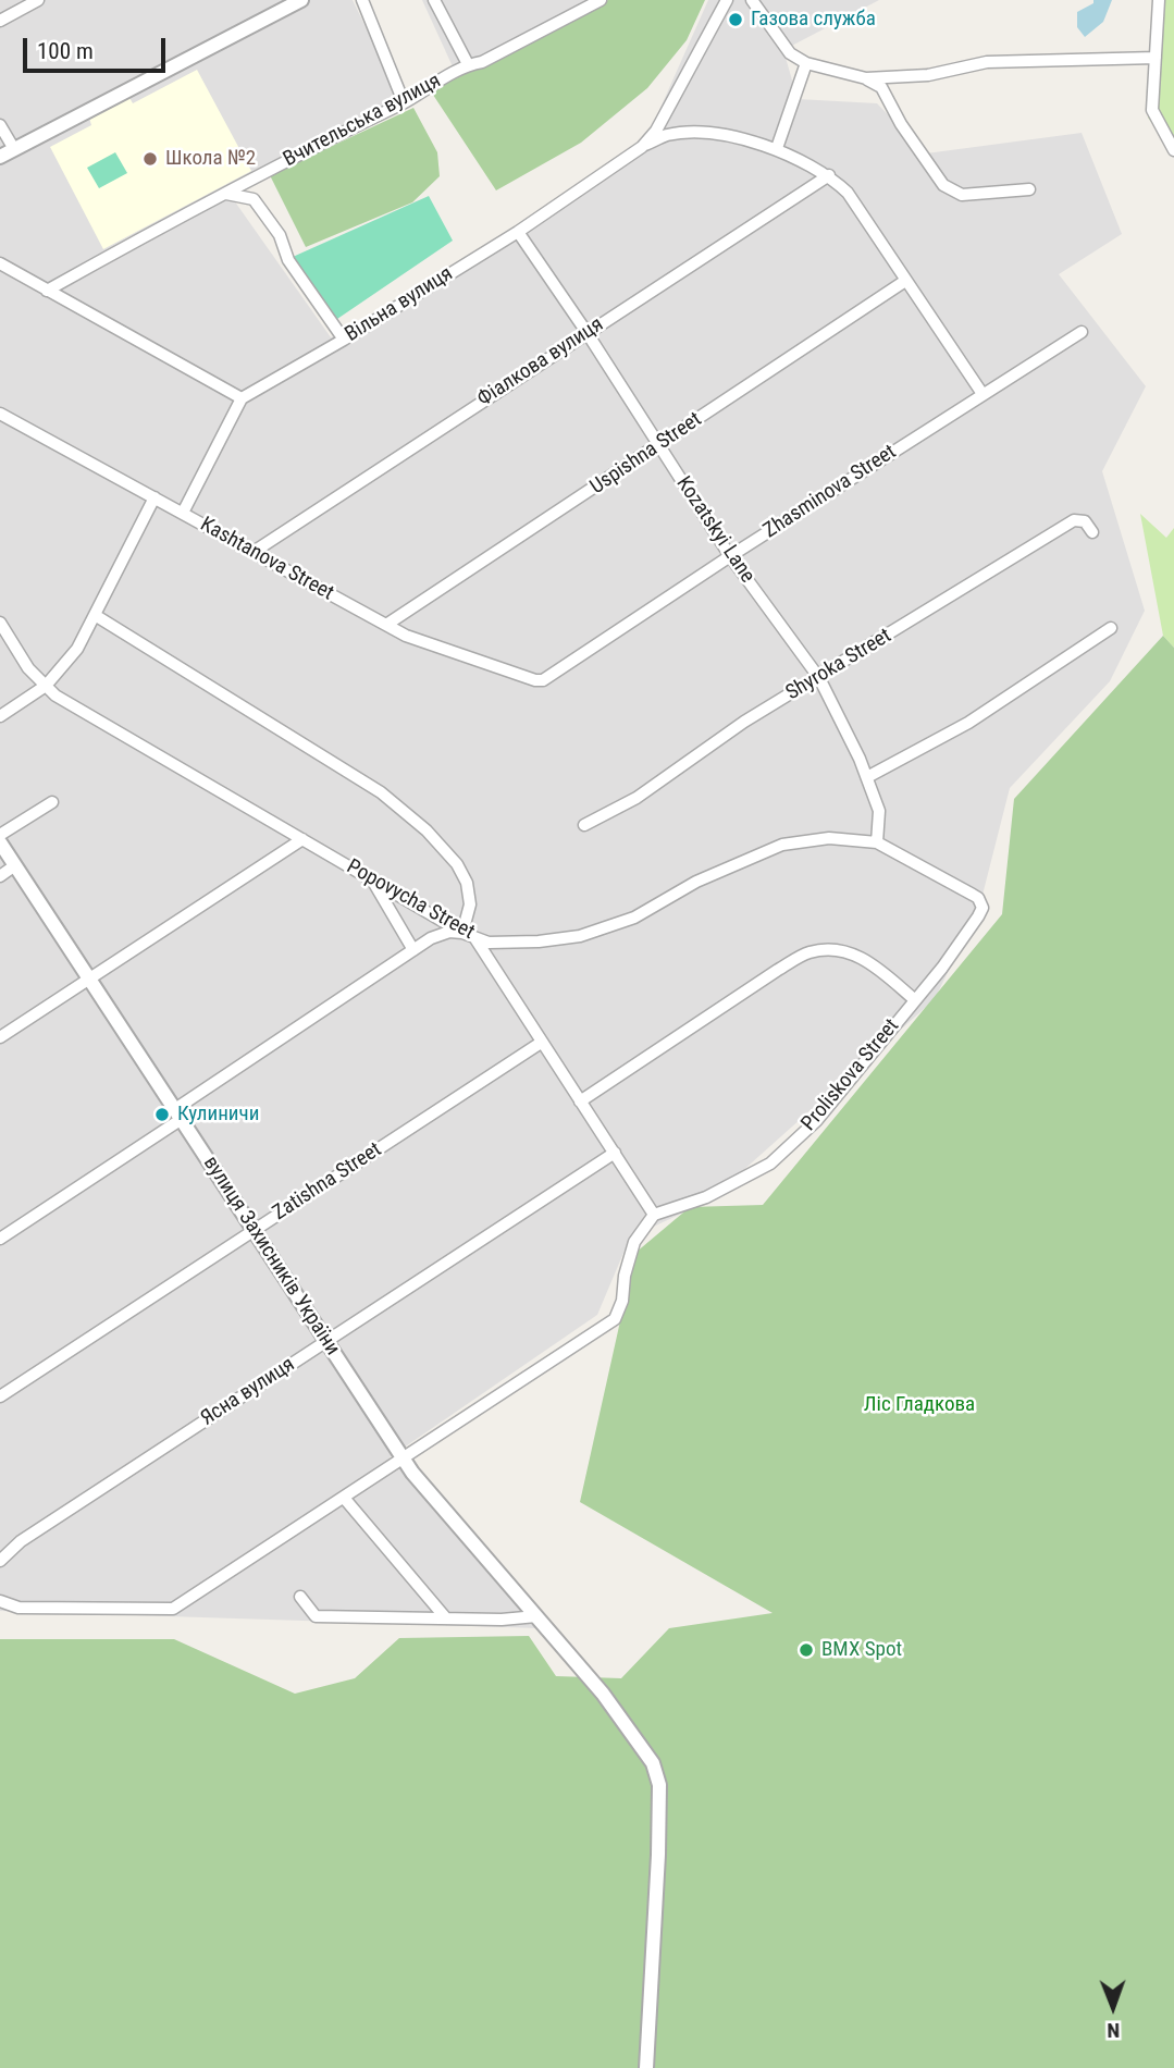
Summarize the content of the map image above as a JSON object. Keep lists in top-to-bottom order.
{
  "streets": {
    "street": [
      "Вчительська вулиця",
      "Вільна вулиця",
      "Фіалкова вулиця",
      "Uspishna Street",
      "Zhasminova Street",
      "Kozatskyi Lane",
      "Kashtanova Street",
      "Shyroka Street",
      "Popovycha Street",
      "Proliskova Street",
      "Zatishna Street",
      "вулиця Захисників України",
      "Ясна вулиця"
    ]
  },
  "crossings": [
    ["Вільна вулиця", "Kozatskyi Lane"],
    ["Фіалкова вулиця", "Kozatskyi Lane"],
    ["Фіалкова вулиця", "Kashtanova Street"],
    ["Uspishna Street", "Kozatskyi Lane"],
    ["Uspishna Street", "Kashtanova Street"],
    ["Zhasminova Street", "Kozatskyi Lane"],
    ["Zhasminova Street", "Kashtanova Street"],
    ["Kozatskyi Lane", "Shyroka Street"],
    ["Kozatskyi Lane", "Popovycha Street"],
    ["Popovycha Street", "Proliskova Street"],
    ["Zatishna Street", "вулиця Захисників України"],
    ["вулиця Захисників України", "Ясна вулиця"]
  ],
  "parks": ["Ліс Гладкова"],
  "places": [
    "Газова служба",
    "Школа №2",
    "Кулиничи",
    "BMX Spot"
  ],
  "scale_bar": "100 m",
  "north": "bottom"
}
